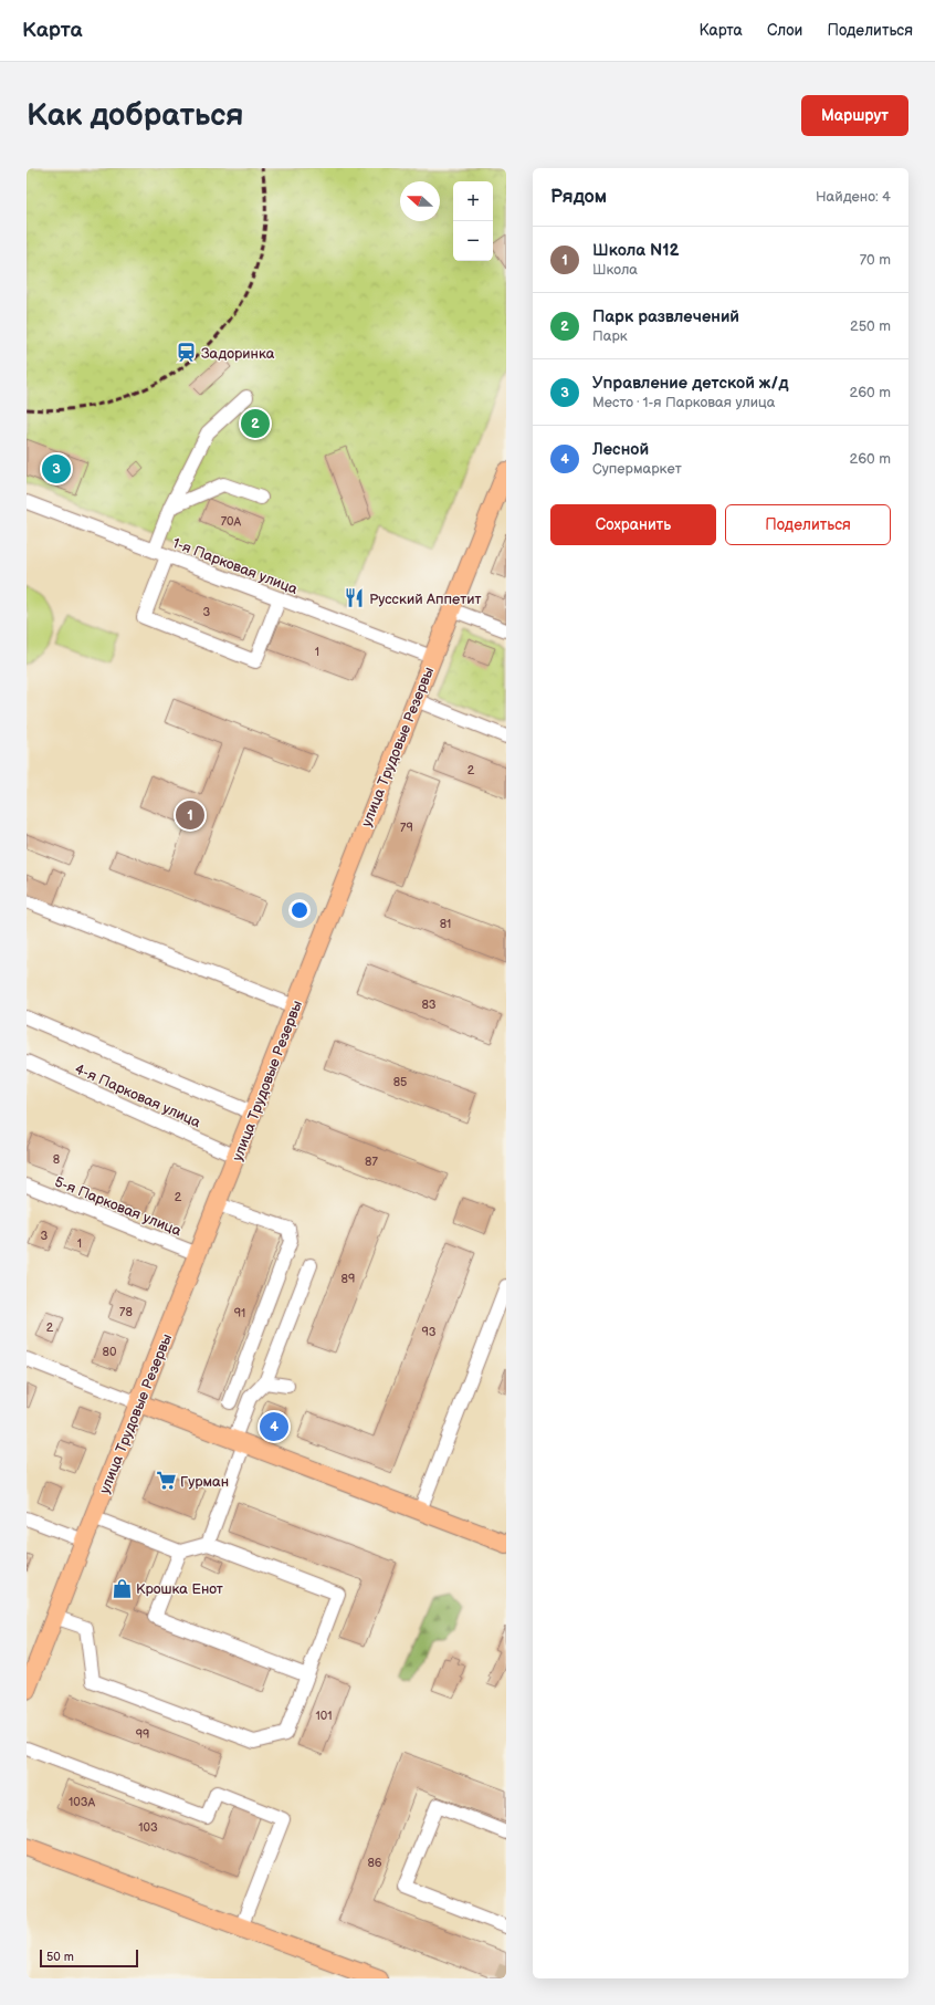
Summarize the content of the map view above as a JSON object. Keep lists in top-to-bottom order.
{
  "streets": {
    "main road": ["улица Трудовые Резервы"],
    "street": ["1-я Парковая улица", "4-я Парковая улица", "5-я Парковая улица"]
  },
  "crossings": [
    ["1-я Парковая улица", "улица Трудовые Резервы"],
    ["улица Трудовые Резервы", "4-я Парковая улица"],
    ["улица Трудовые Резервы", "5-я Парковая улица"]
  ],
  "places": {
    "station": ["Задоринка"],
    "restaurant": ["Русский Аппетит"],
    "supermarket": ["Гурман"],
    "shop": ["Крошка Енот"]
  },
  "house_numbers": [
    "70А",
    "3",
    "1",
    "2",
    "79",
    "81",
    "83",
    "85",
    "8",
    "87",
    "2",
    "3",
    "1",
    "89",
    "78",
    "91",
    "2",
    "93",
    "80",
    "101",
    "99",
    "103А",
    "103",
    "86"
  ],
  "scale_bar": "50 m",
  "north": "left",
  "page": {
    "header": "Карта",
    "nav": ["Карта", "Слои", "Поделиться"],
    "buttons": [
      "Маршрут",
      ["Сохранить", "Поделиться"]
    ],
    "title": "Как добраться",
    "heading": ["Рядом", "Найдено: 4"],
    "map_buttons": ["+", "−"],
    "list": [
      {
        "mark": "1",
        "name": "Школа N12",
        "note": "Школа",
        "value": "70 m"
      },
      {
        "mark": "2",
        "name": "Парк развлечений",
        "note": "Парк",
        "value": "250 m"
      },
      {
        "mark": "3",
        "name": "Управление детской ж/д",
        "note": "Место · 1-я Парковая улица",
        "value": "260 m"
      },
      {
        "mark": "4",
        "name": "Лесной",
        "note": "Супермаркет",
        "value": "260 m"
      }
    ],
    "pins": [
      "2",
      "3",
      "1",
      "4"
    ],
    "scale": "50 m"
  }
}
